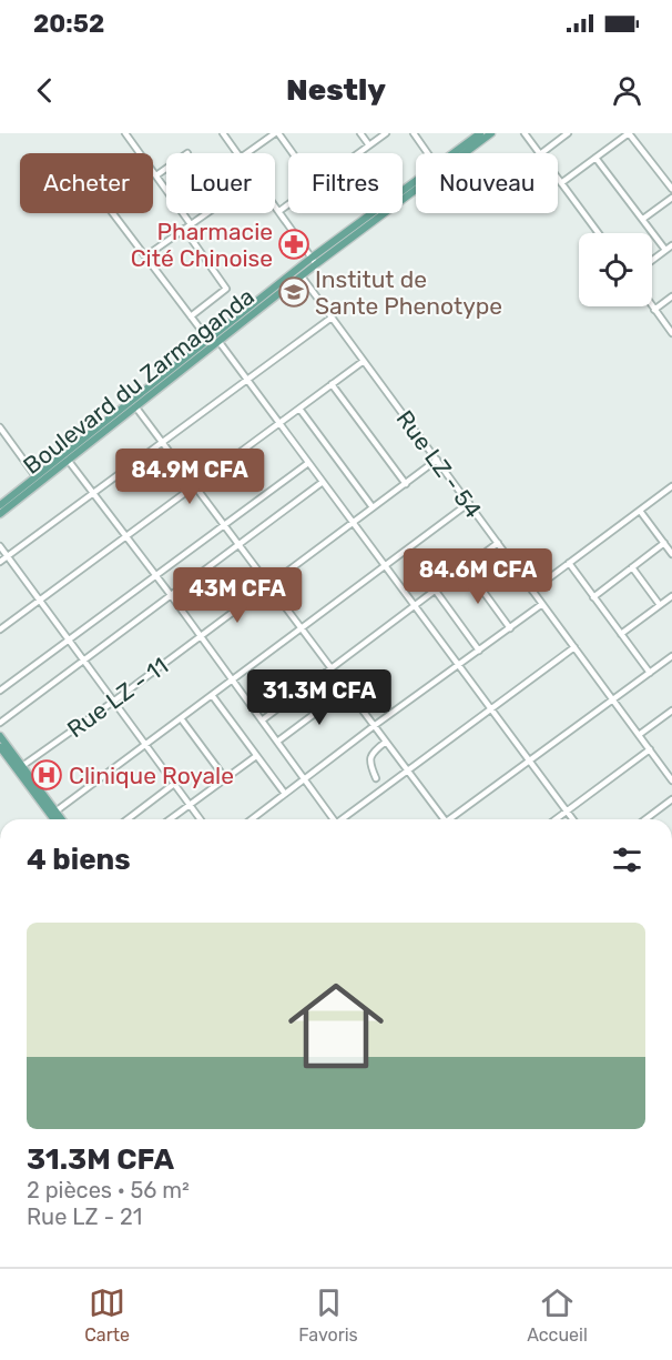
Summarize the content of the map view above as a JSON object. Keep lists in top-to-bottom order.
{
  "streets": {
    "main road": ["Boulevard du Zarmaganda"],
    "street": ["Rue LZ - 54", "Rue LZ - 11"]
  },
  "crossings": [
    ["Boulevard du Zarmaganda", "Rue LZ - 54"],
    ["Rue LZ - 54", "Rue LZ - 11"]
  ],
  "places": {
    "pharmacy": ["Pharmacie Cité Chinoise"],
    "school or university": ["Institut de Sante Phenotype"],
    "hospital": ["Clinique Royale"]
  },
  "page": {
    "status": "20:52",
    "header": "Nestly",
    "chip": [
      "Acheter",
      "Louer",
      "Filtres",
      "Nouveau"
    ],
    "price": [
      "84.9M CFA",
      "84.6M CFA",
      "43M CFA",
      "31.3M CFA"
    ],
    "heading": "4 biens",
    "list": [
      {
        "name": "31.3M CFA",
        "note": "2 pièces · 56 m² · Rue LZ - 21"
      }
    ],
    "tabs": ["Carte", "Favoris", "Accueil"]
  }
}
